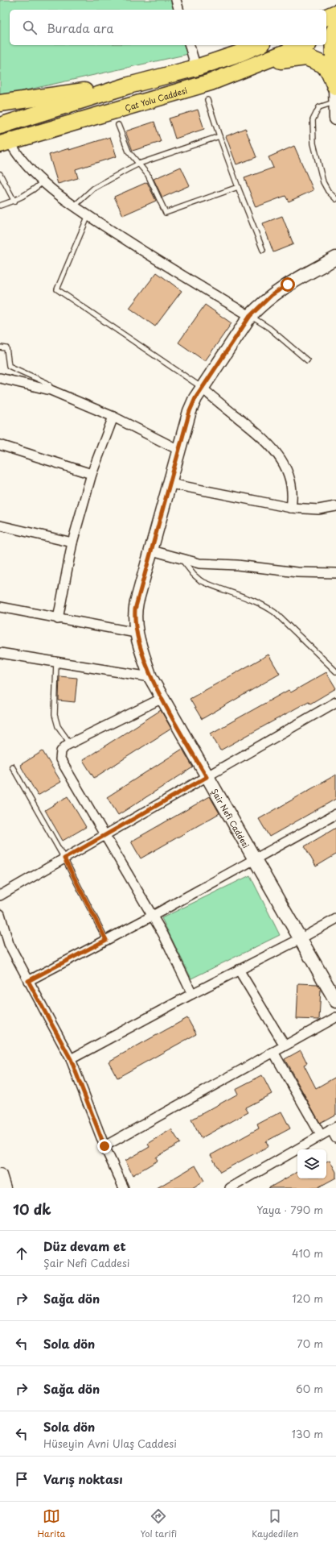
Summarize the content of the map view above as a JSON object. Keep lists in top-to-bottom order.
{
  "streets": {
    "highway": ["Çat Yolu Caddesi"],
    "street": ["Şair Nefi Caddesi"]
  },
  "page": {
    "search": "Burada ara",
    "heading": ["10 dk", "Yaya · 790 m"],
    "list": [
      ["Düz devam et", "Şair Nefi Caddesi", "410 m"],
      ["Sağa dön", "120 m"],
      ["Sola dön", "70 m"],
      ["Sağa dön", "60 m"],
      ["Sola dön", "Hüseyin Avni Ulaş Caddesi", "130 m"],
      "Varış noktası"
    ],
    "nav": ["Harita", "Yol tarifi", "Kaydedilen"]
  }
}
